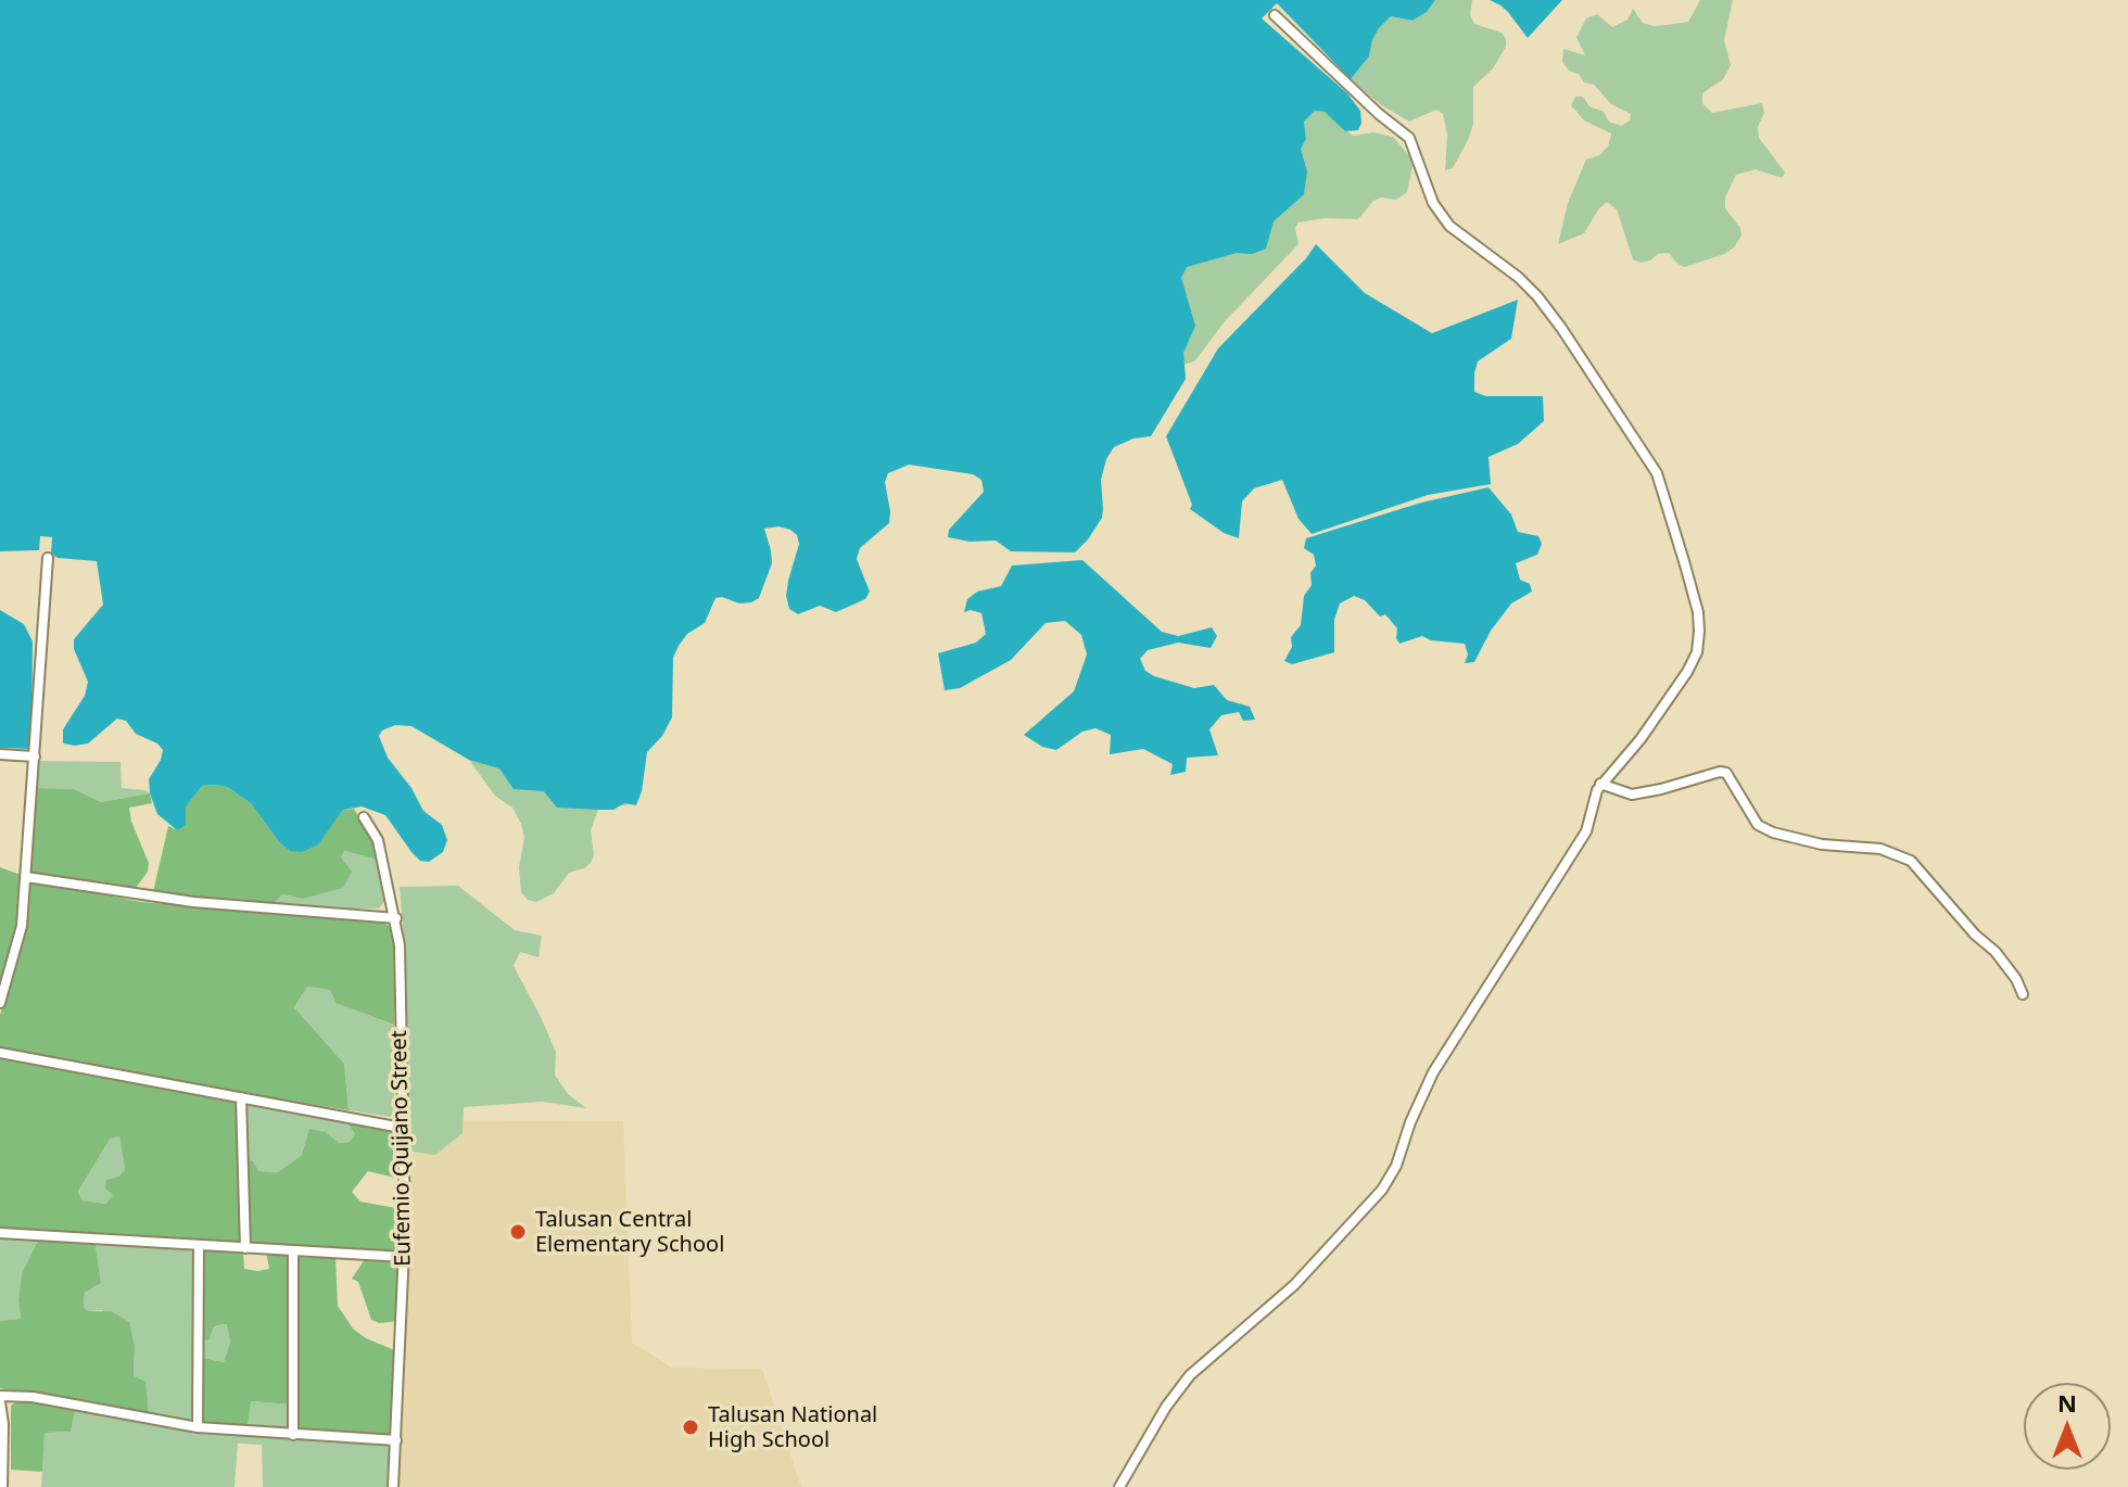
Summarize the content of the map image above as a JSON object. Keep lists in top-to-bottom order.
{
  "streets": {
    "street": ["Eufemio Quijano Street"]
  },
  "places": ["Talusan Central Elementary School", "Talusan National High School"],
  "north": "top"
}
